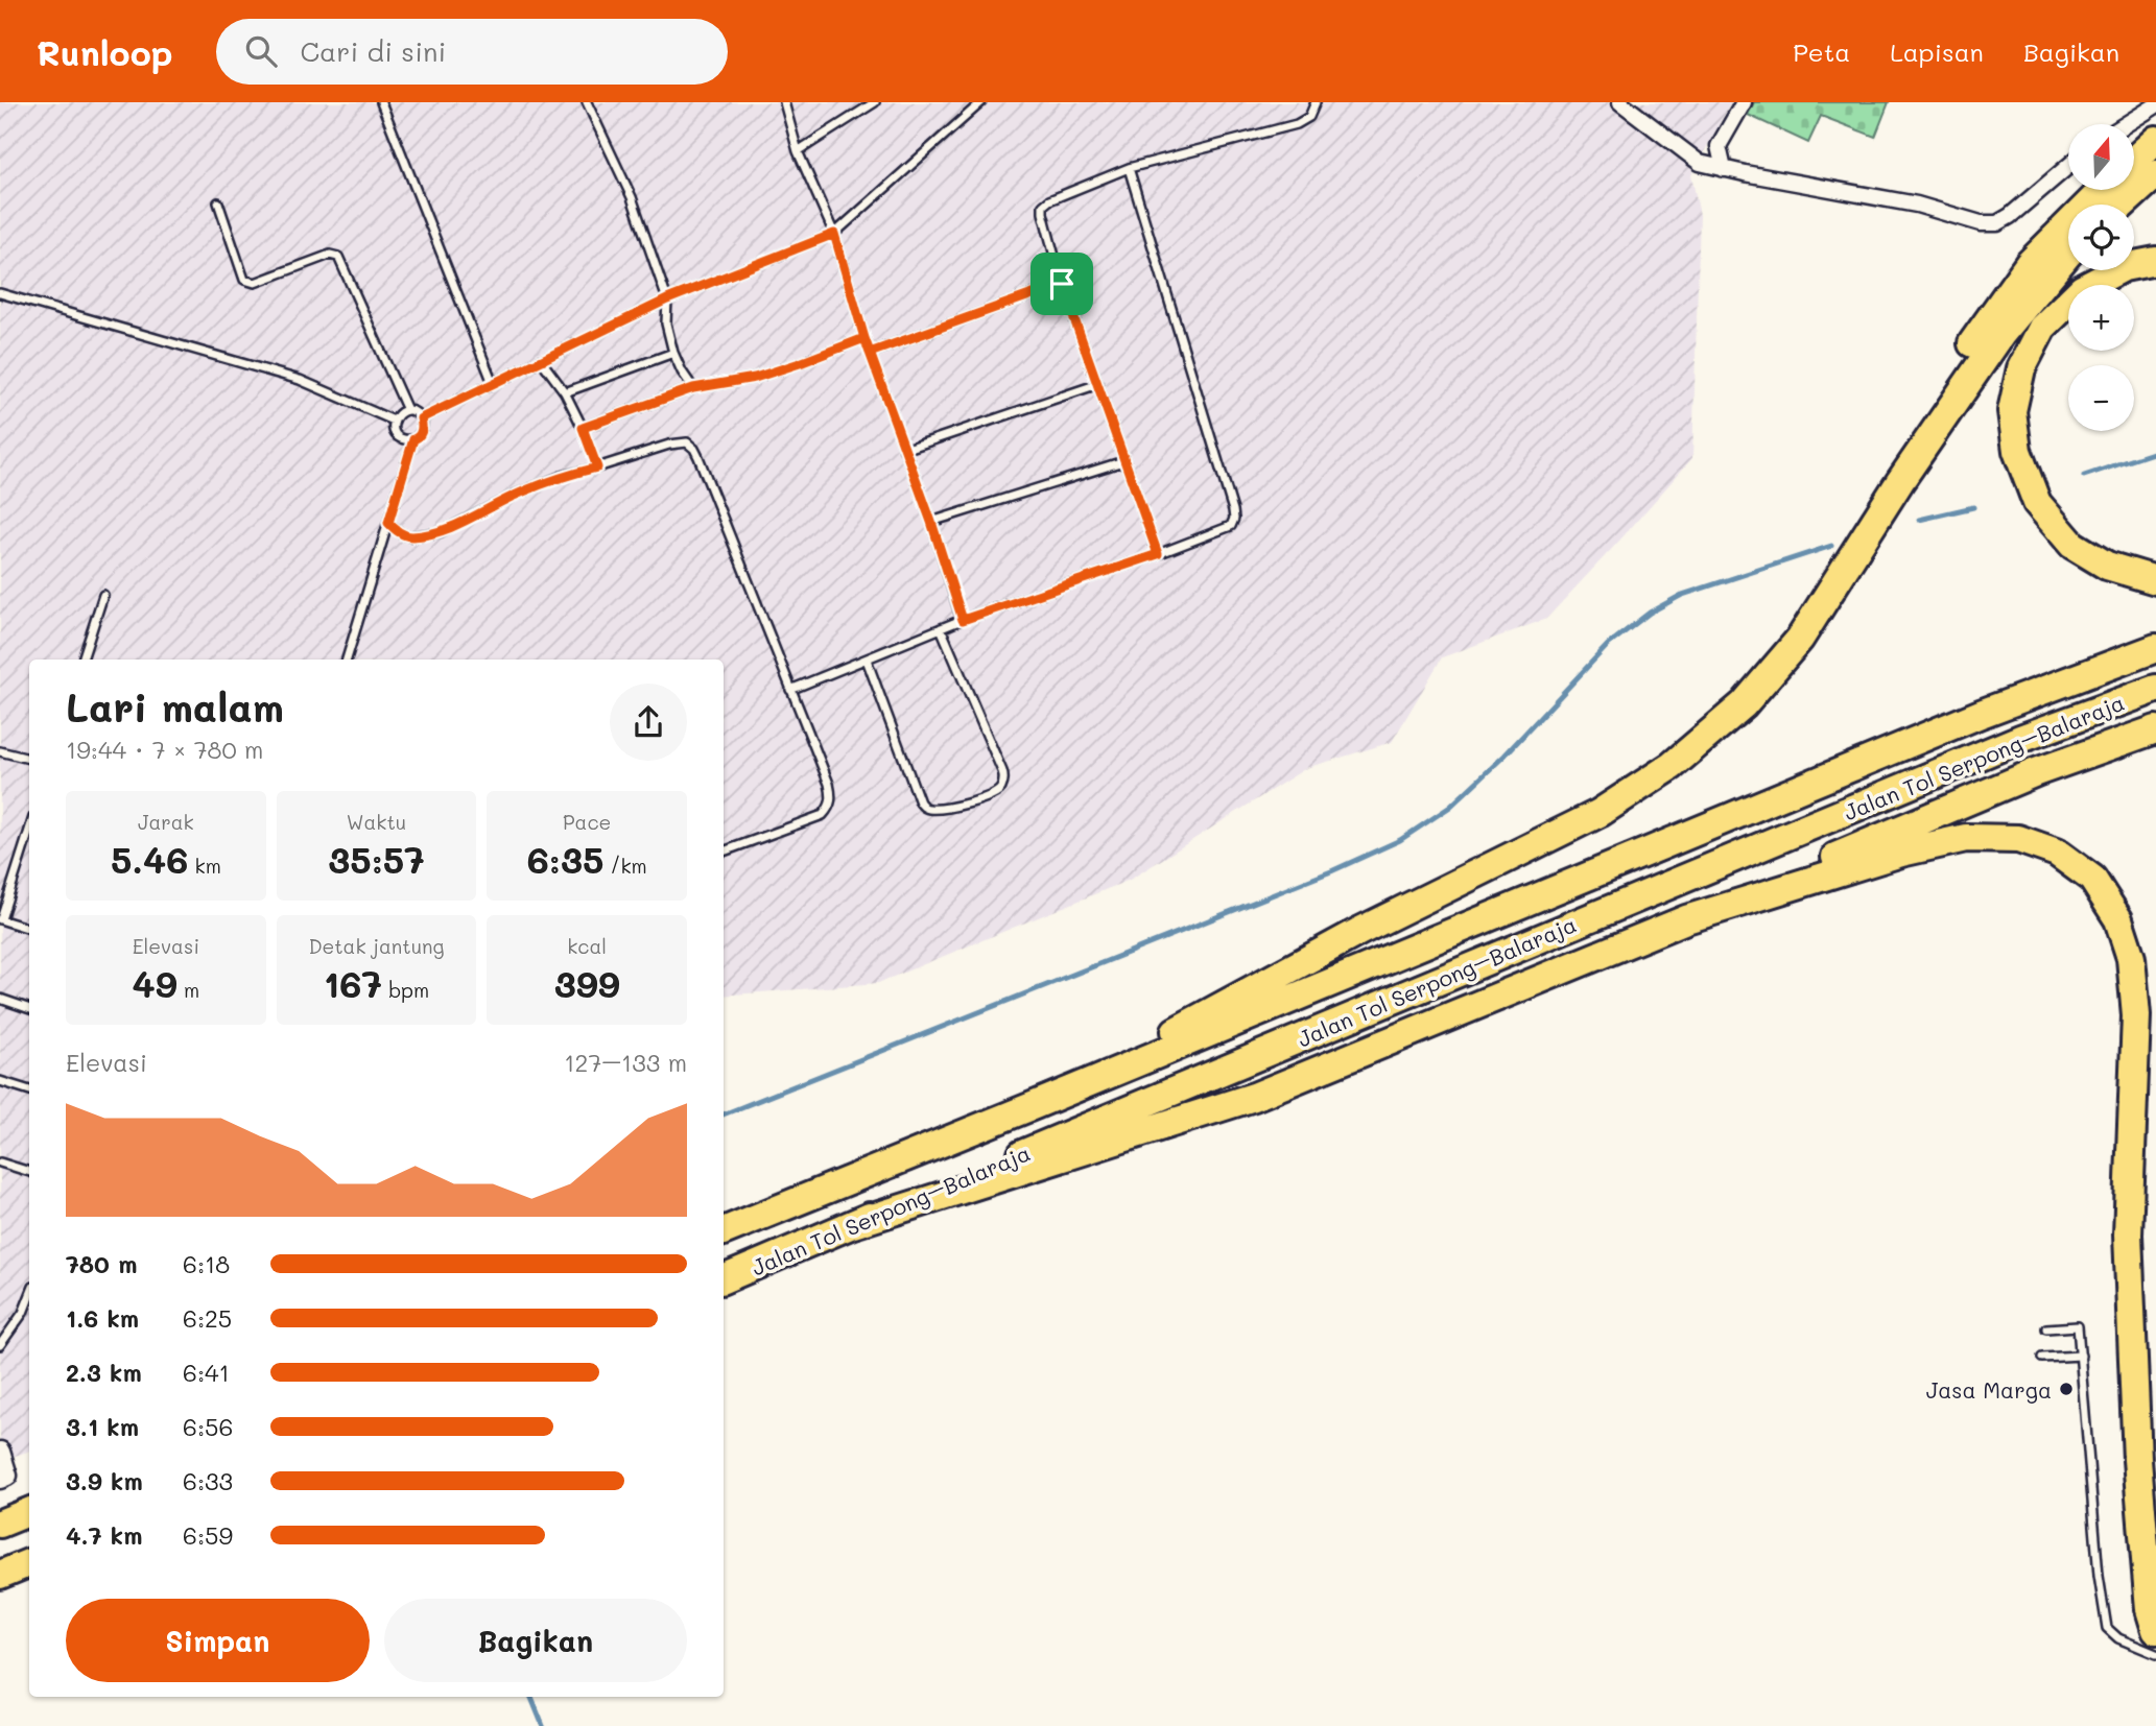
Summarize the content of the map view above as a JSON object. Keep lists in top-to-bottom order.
{
  "streets": {
    "highway": ["Jalan Tol Serpong–Balaraja"]
  },
  "places": ["Jasa Marga"],
  "north": "top",
  "page": {
    "header": "Runloop",
    "search": "Cari di sini",
    "nav": ["Peta", "Lapisan", "Bagikan"],
    "map_buttons": ["+", "−"],
    "heading": ["Lari malam", "19:44 · 7 × 780 m"],
    "stats": [
      ["Jarak", "5.46 km"],
      ["Waktu", "35:57"],
      ["Pace", "6:35 /km"],
      ["Elevasi", "49 m"],
      ["Detak jantung", "167 bpm"],
      ["kcal", "399"]
    ],
    "chart": ["Elevasi", "127–133 m"],
    "list": [
      {
        "name": "780 m",
        "note": "6:18"
      },
      {
        "name": "1.6 km",
        "note": "6:25"
      },
      {
        "name": "2.3 km",
        "note": "6:41"
      },
      {
        "name": "3.1 km",
        "note": "6:56"
      },
      {
        "name": "3.9 km",
        "note": "6:33"
      },
      {
        "name": "4.7 km",
        "note": "6:59"
      }
    ],
    "buttons": ["Simpan", "Bagikan"]
  }
}
